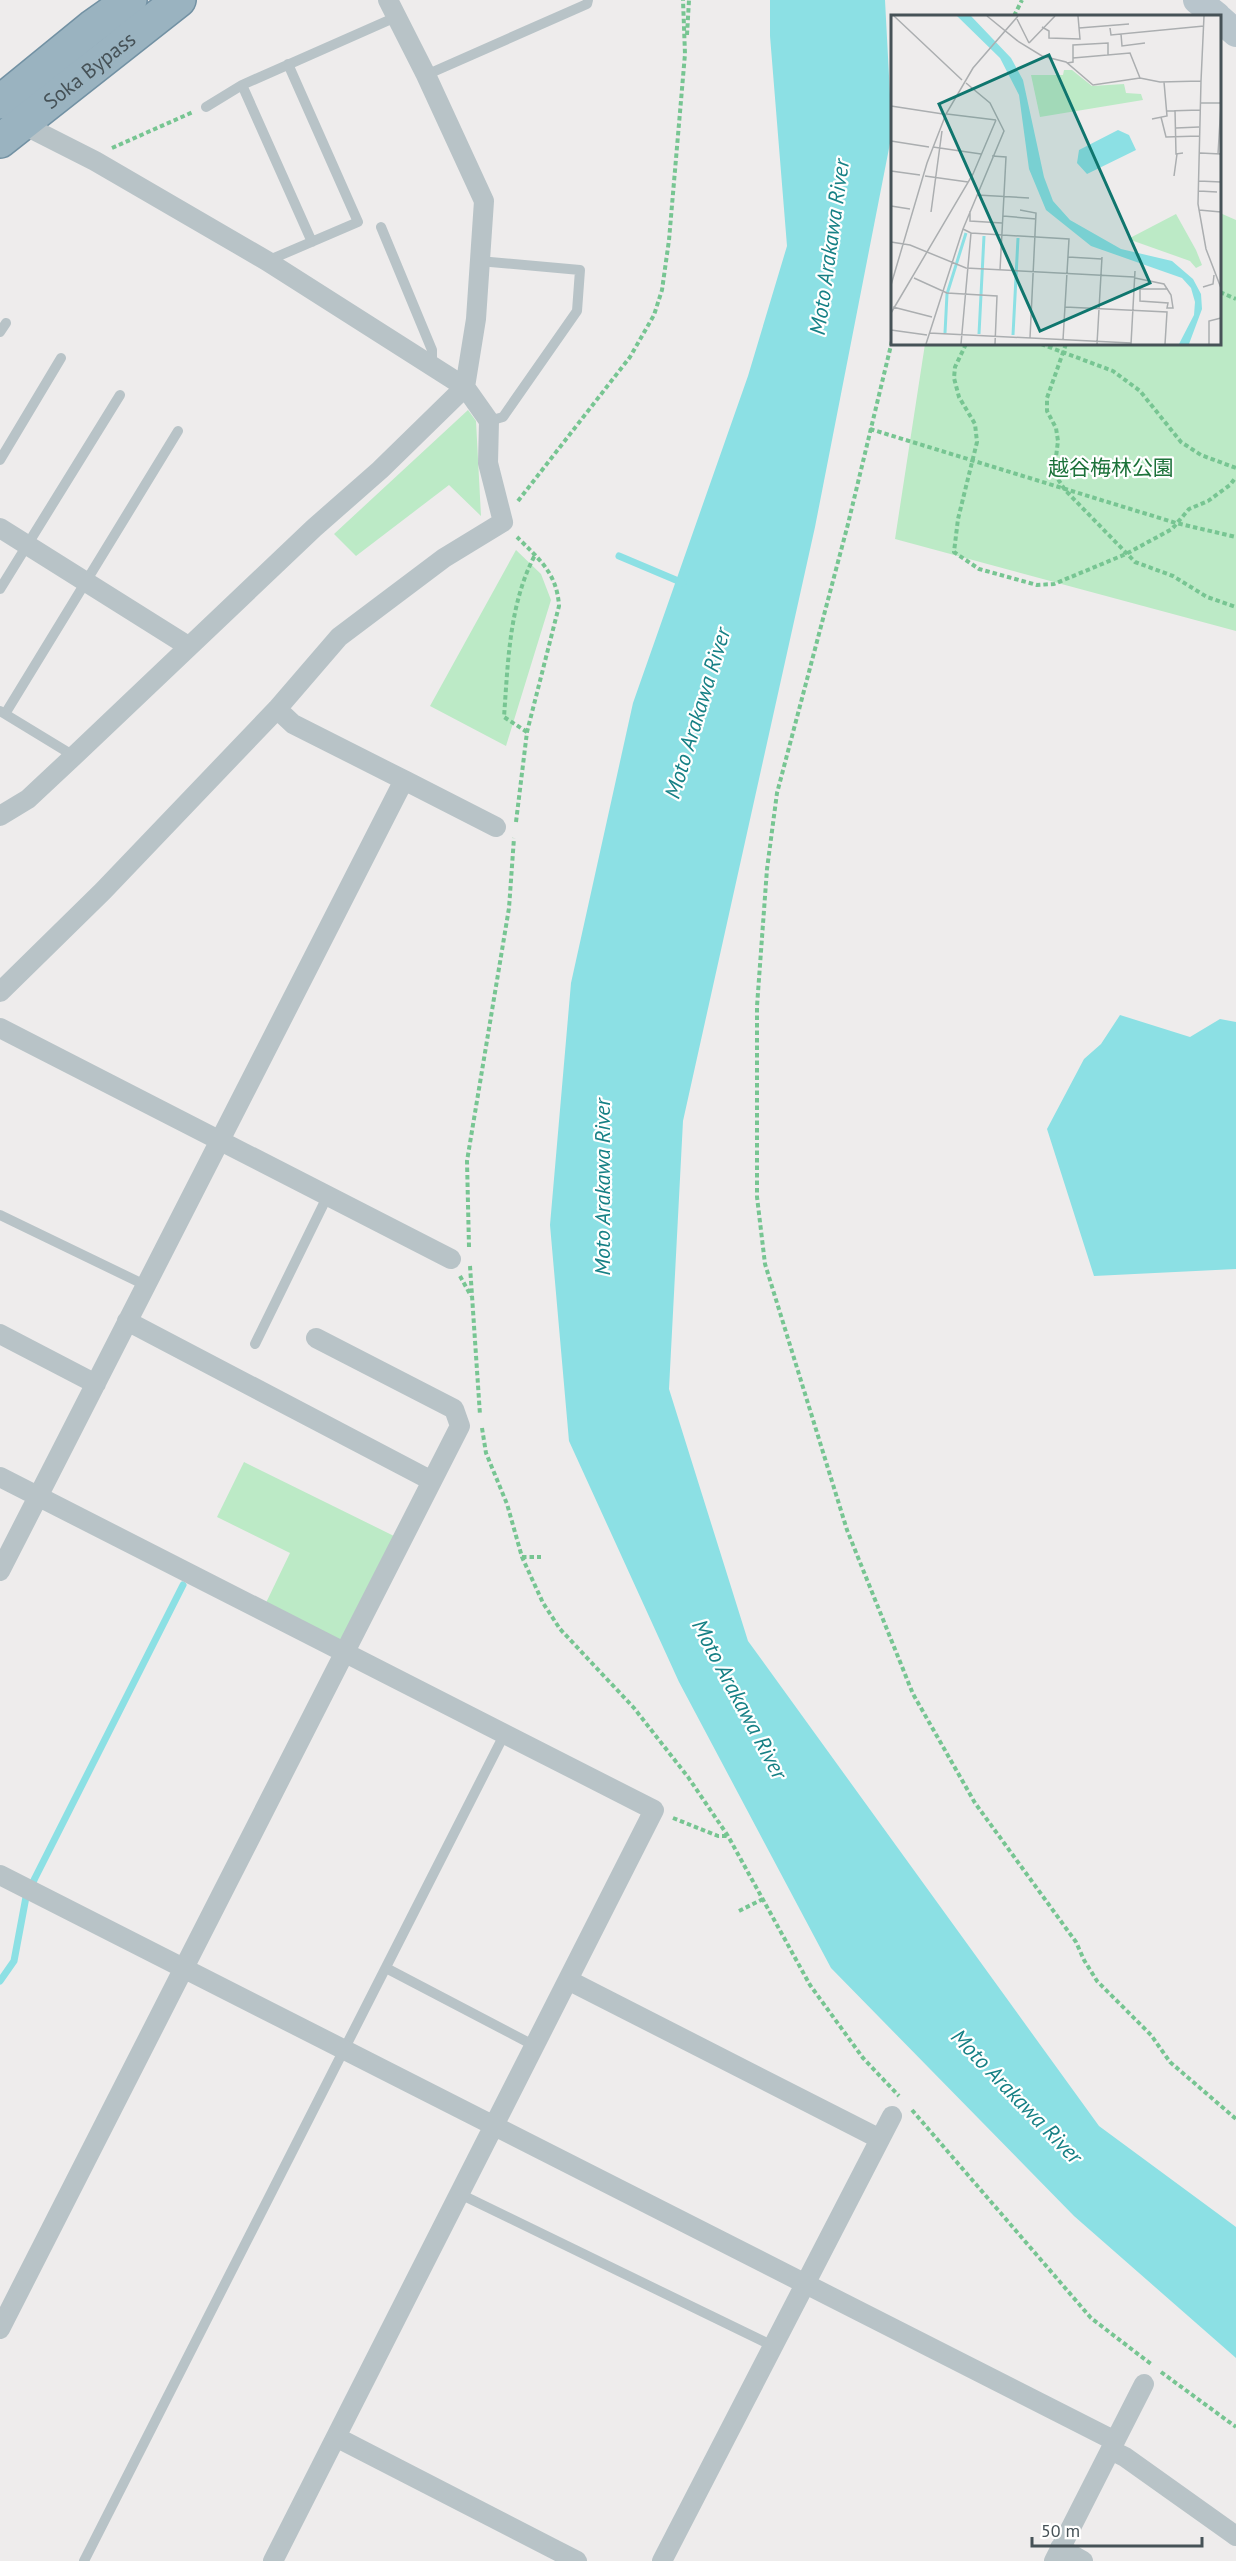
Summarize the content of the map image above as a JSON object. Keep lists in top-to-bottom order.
{
  "streets": {
    "highway": ["Soka Bypass"]
  },
  "water": ["Moto Arakawa River"],
  "parks": ["越谷梅林公園"],
  "scale_bar": "50 m"
}
